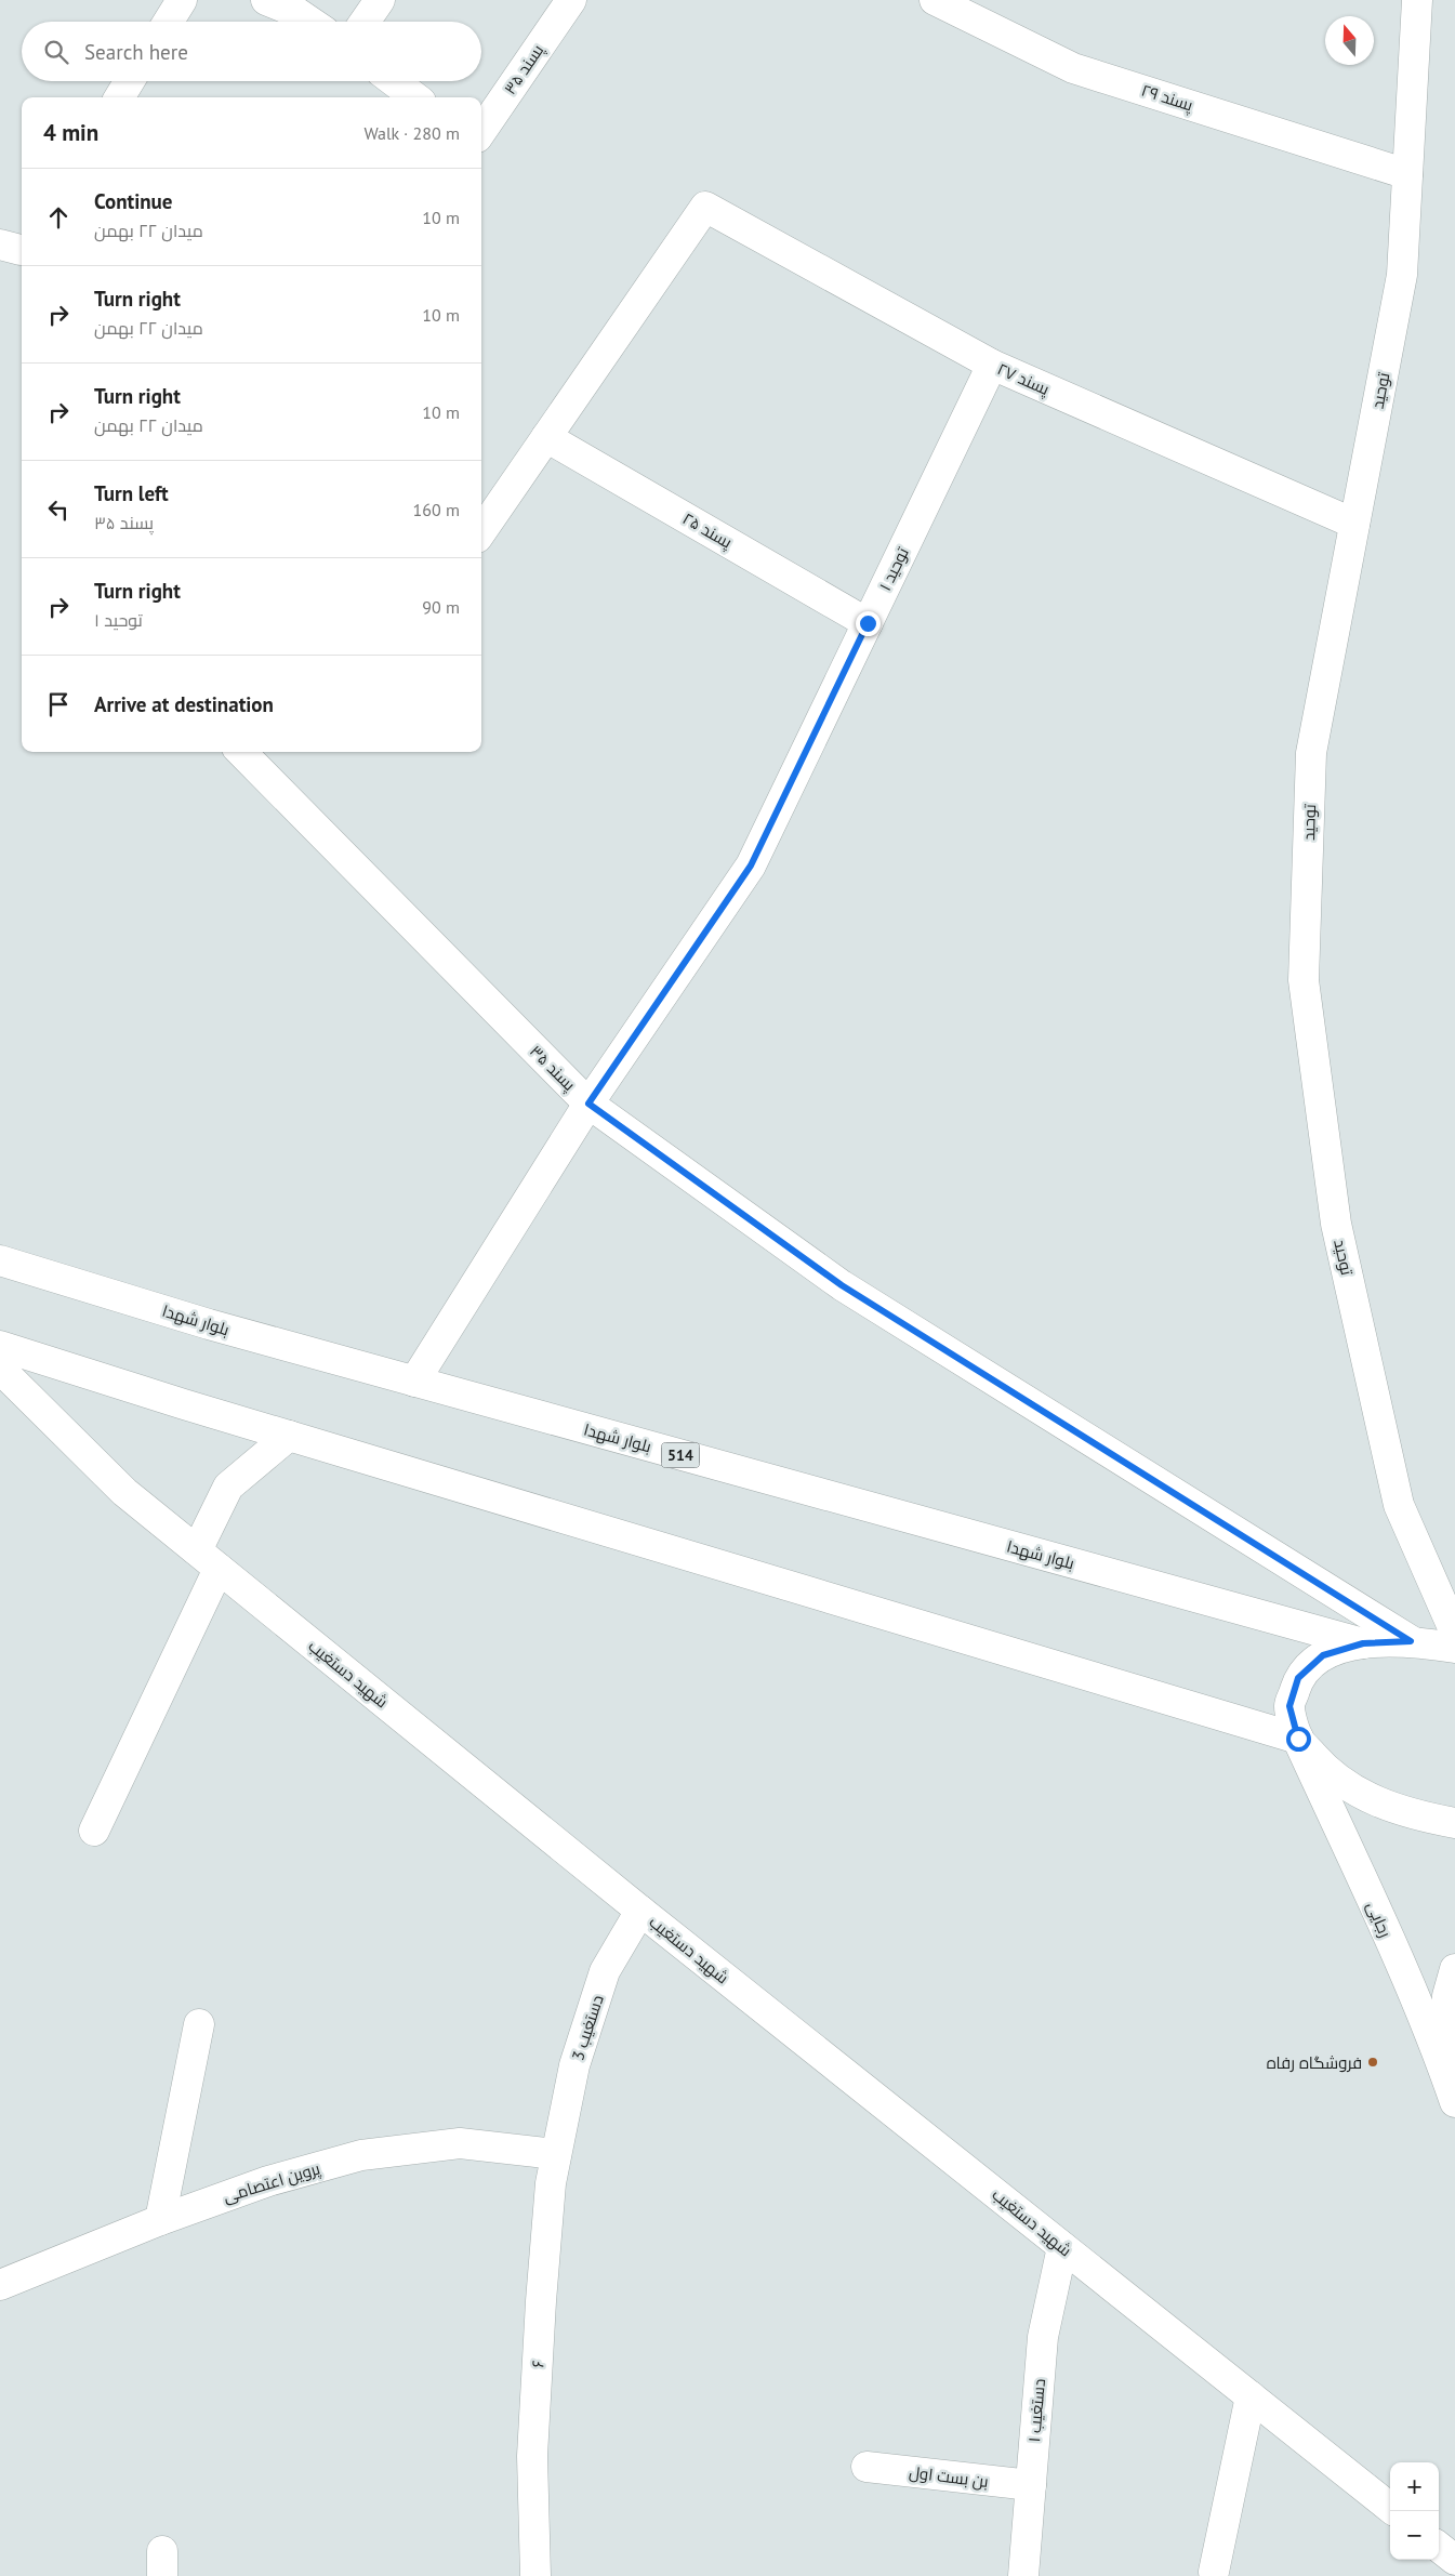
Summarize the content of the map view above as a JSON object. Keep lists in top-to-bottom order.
{
  "streets": {
    "street": [
      "پسند ۳۵",
      "پسند ۲۹",
      "پسند ۲۷",
      "توحید",
      "پسند ۲۵",
      "توحید ۱",
      "بلوار شهدا",
      "514",
      "شهید دستغیب",
      "رجایی",
      "دستغیب 3",
      "پروین اعتصامی",
      "۶",
      "دستغیب ۱",
      "بن بست اول"
    ]
  },
  "crossings": [
    ["پسند ۳۵", "توحید ۱"],
    ["پسند ۲۹", "توحید"],
    ["پسند ۲۷", "توحید"],
    ["پسند ۲۷", "پسند ۲۵"],
    ["پسند ۲۷", "توحید ۱"],
    ["پسند ۲۵", "توحید ۱"],
    ["توحید ۱", "بلوار شهدا"],
    ["بلوار شهدا", "رجایی"],
    ["شهید دستغیب", "دستغیب 3"],
    ["شهید دستغیب", "دستغیب ۱"],
    ["دستغیب 3", "پروین اعتصامی"],
    ["دستغیب 3", "۶"],
    ["پروین اعتصامی", "۶"],
    ["دستغیب ۱", "بن بست اول"]
  ],
  "places": ["فروشگاه رفاه"],
  "north": "top",
  "page": {
    "search": "Search here",
    "heading": ["4 min", "Walk · 280 m"],
    "list": [
      ["Continue", "میدان ۲۲ بهمن", "10 m"],
      ["Turn right", "میدان ۲۲ بهمن", "10 m"],
      ["Turn right", "میدان ۲۲ بهمن", "10 m"],
      ["Turn left", "پسند ۳۵", "160 m"],
      ["Turn right", "توحید ۱", "90 m"],
      "Arrive at destination"
    ],
    "map_buttons": ["+", "−"]
  }
}
